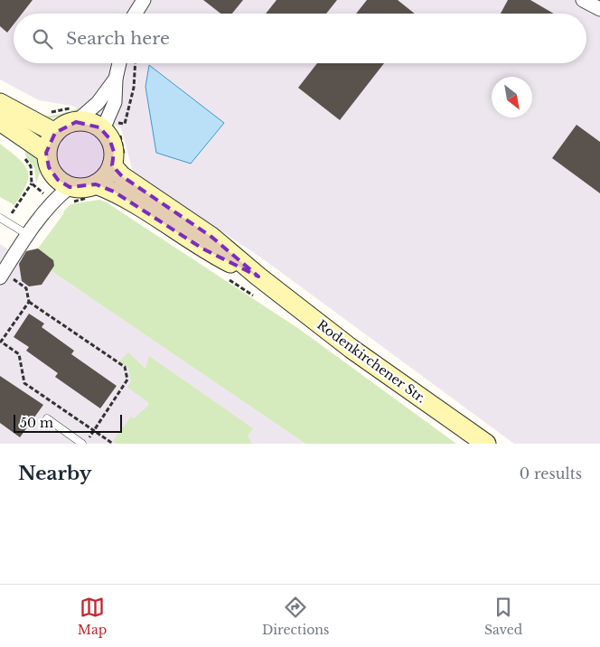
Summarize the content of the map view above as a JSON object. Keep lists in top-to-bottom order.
{
  "streets": {
    "main road": ["Rodenkirchener Str."]
  },
  "scale_bar": "50 m",
  "north": "bottom right",
  "page": {
    "search": "Search here",
    "scale": "50 m",
    "heading": ["Nearby", "0 results"],
    "nav": ["Map", "Directions", "Saved"]
  }
}
